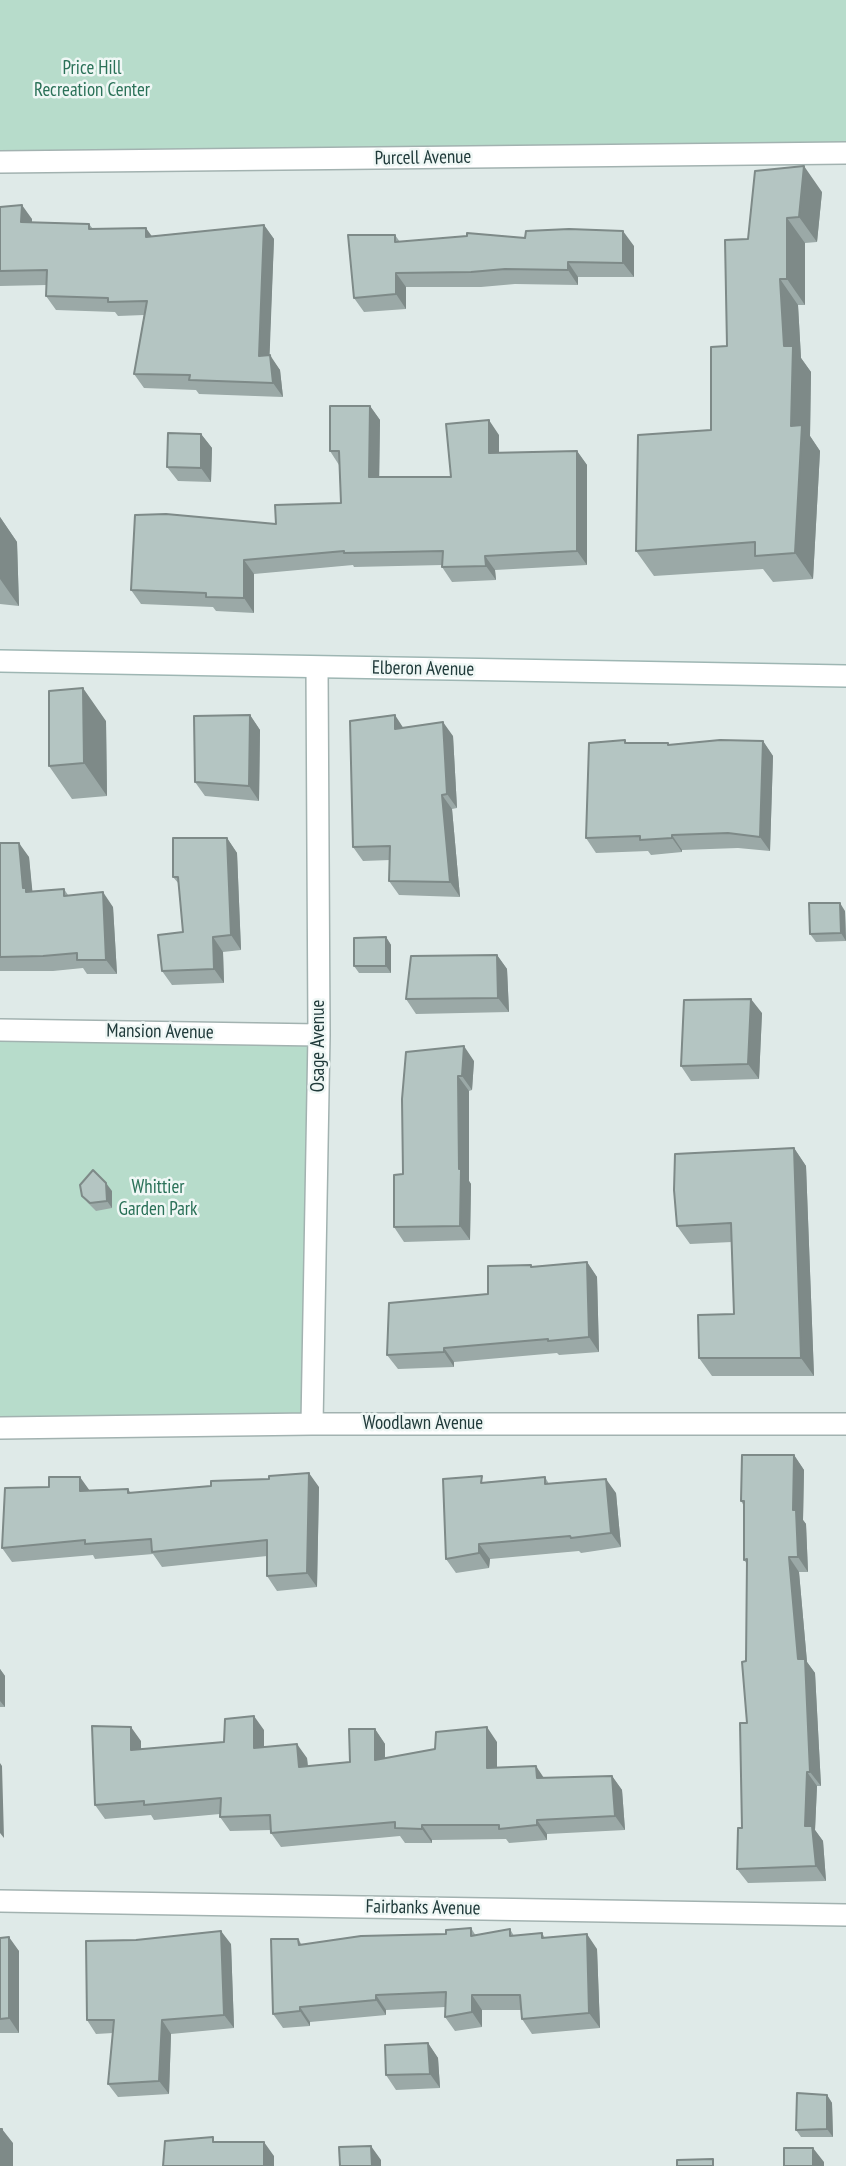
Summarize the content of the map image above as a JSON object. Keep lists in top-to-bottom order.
{
  "streets": {
    "street": [
      "Purcell Avenue",
      "Elberon Avenue",
      "Mansion Avenue",
      "Osage Avenue",
      "Woodlawn Avenue",
      "Fairbanks Avenue"
    ]
  },
  "crossings": [
    ["Elberon Avenue", "Osage Avenue"],
    ["Mansion Avenue", "Osage Avenue"],
    ["Osage Avenue", "Woodlawn Avenue"]
  ],
  "parks": ["Price Hill Recreation Center", "Whittier Garden Park"]
}
